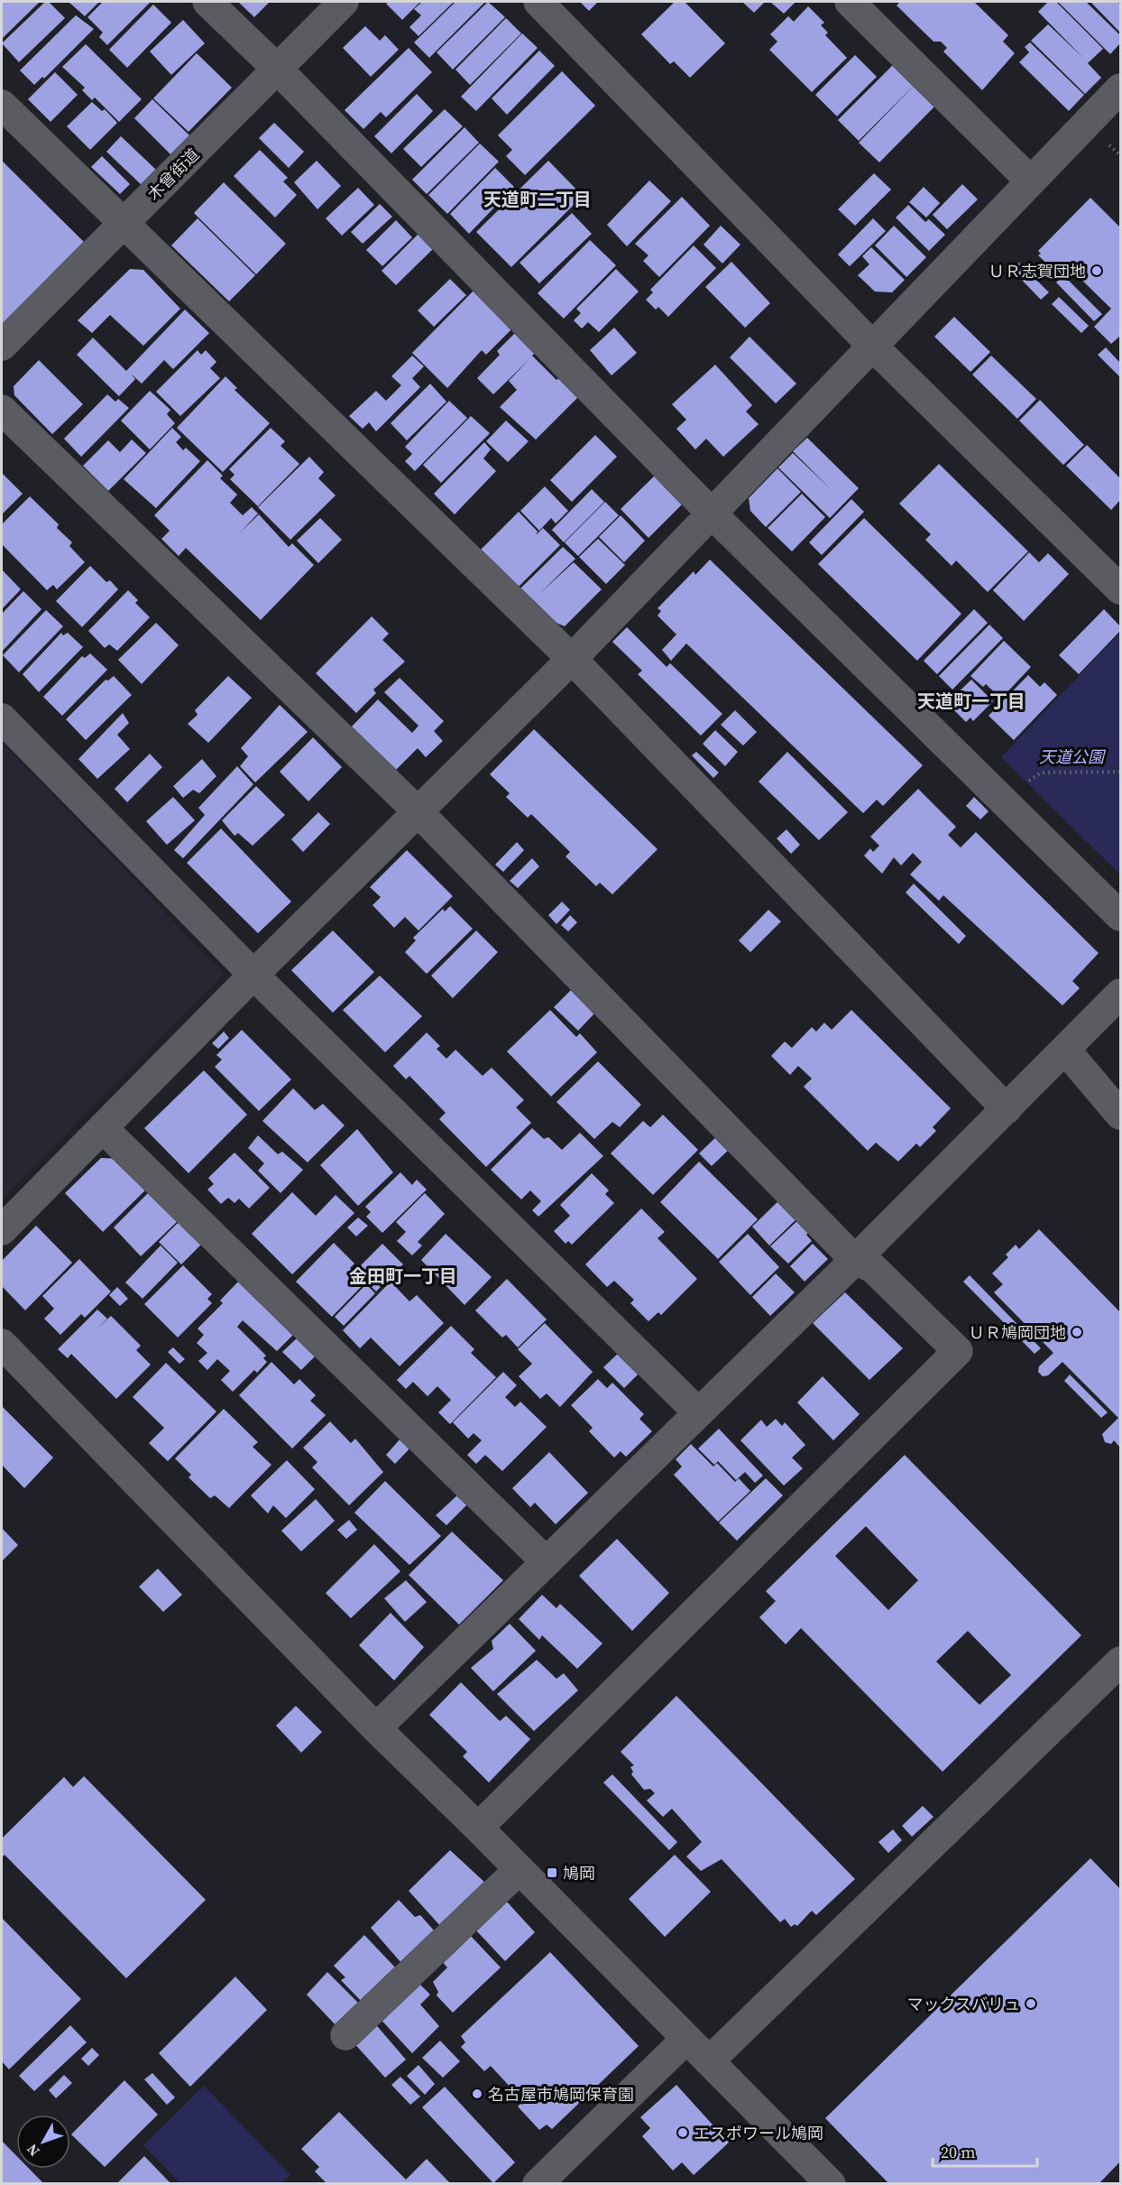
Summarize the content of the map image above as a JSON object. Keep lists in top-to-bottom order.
{
  "streets": {
    "street": ["木曾街道"]
  },
  "districts": ["天道町二丁目", "天道町一丁目", "金田町一丁目"],
  "parks": ["天道公園"],
  "places": {
    "other": [
      "ＵＲ志賀団地",
      "ＵＲ鳩岡団地",
      "マックスバリュ",
      "名古屋市鳩岡保育園",
      "エスポワール鳩岡"
    ],
    "transit": ["鳩岡"]
  },
  "scale_bar": "20 m",
  "north": "bottom left"
}
